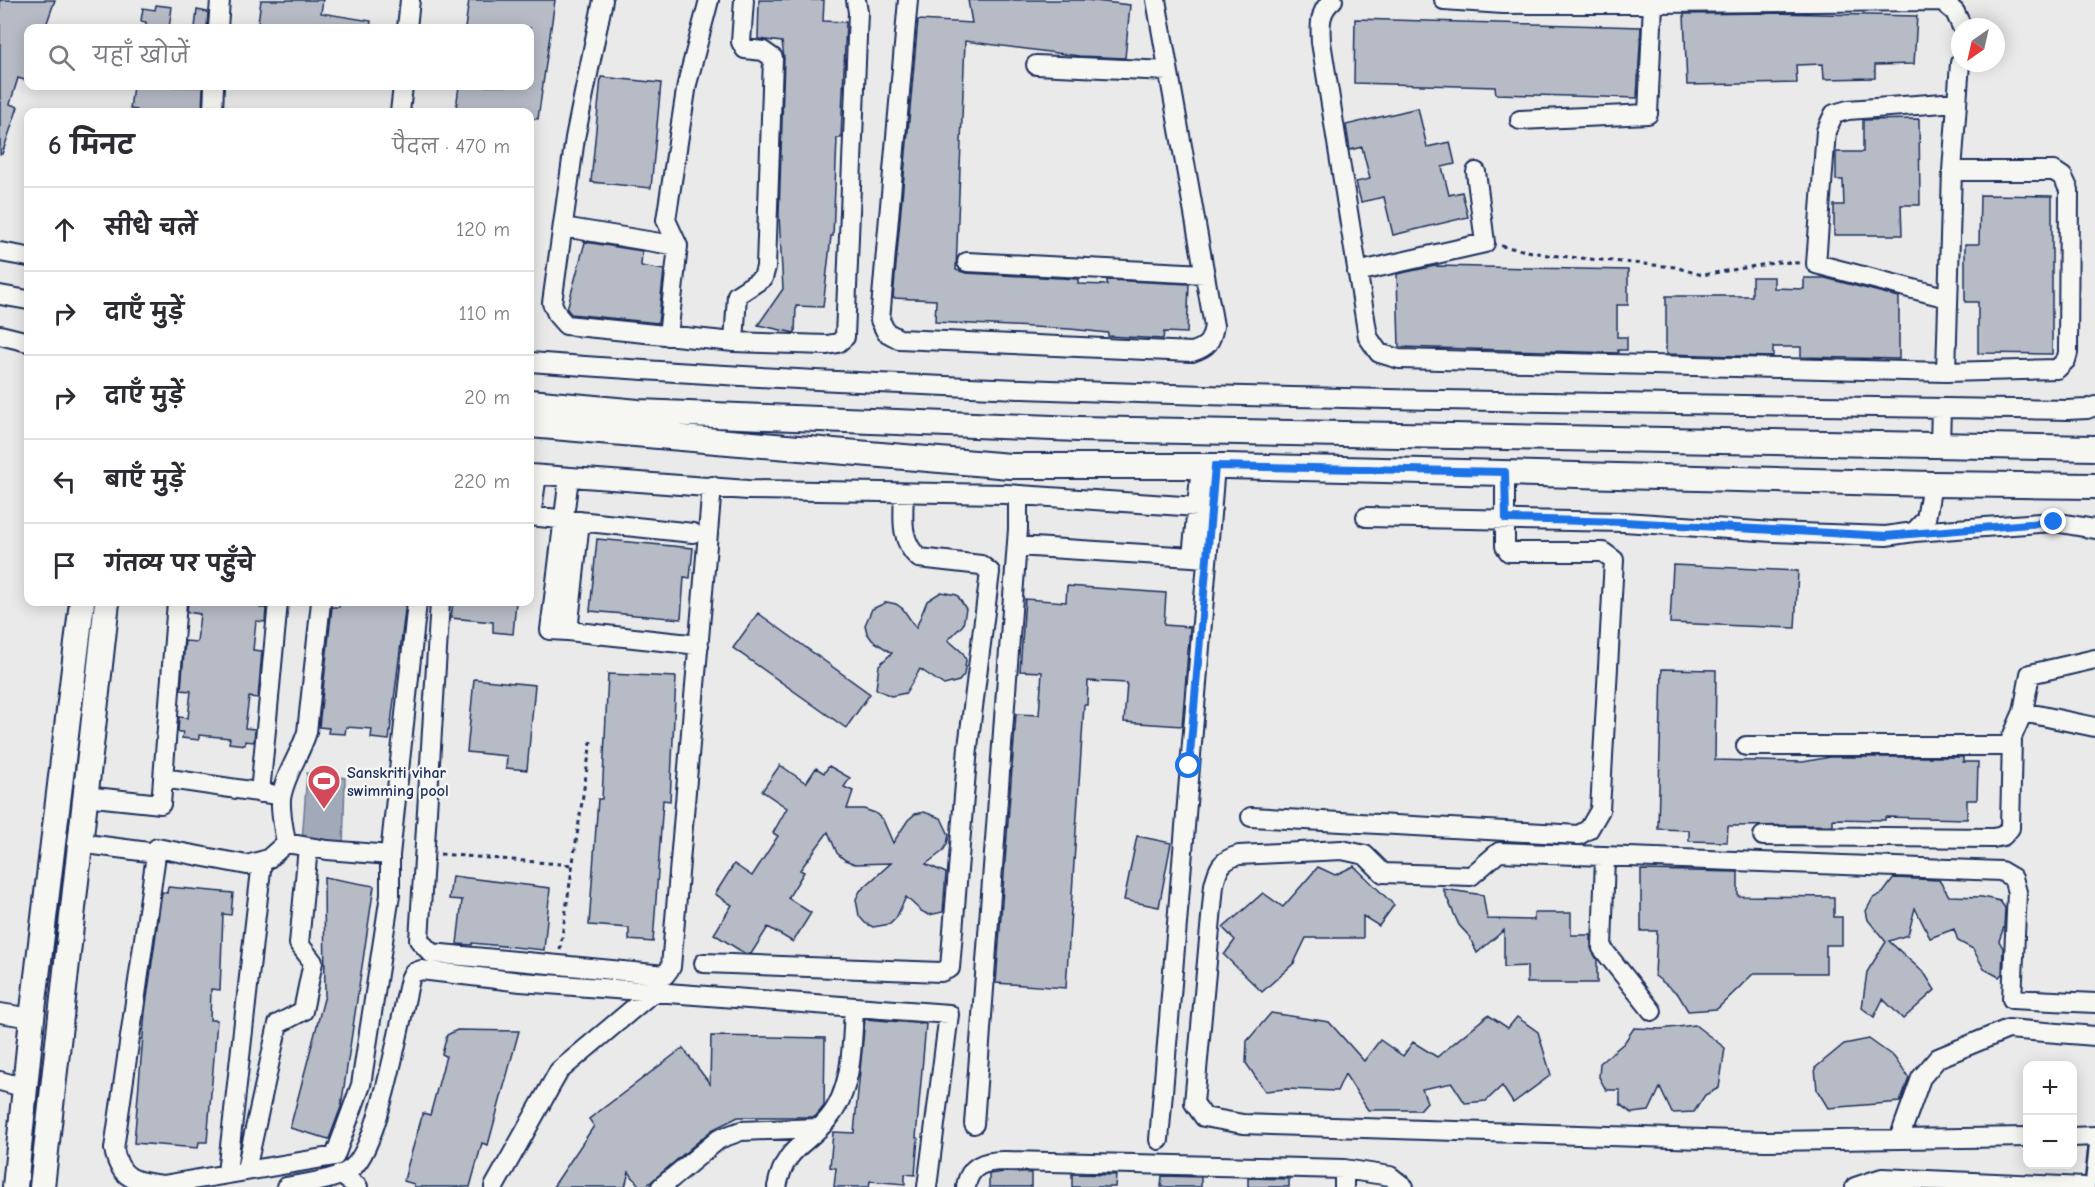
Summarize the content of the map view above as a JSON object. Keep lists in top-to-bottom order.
{
  "places": {
    "sports": ["Sanskriti vihar swimming pool"]
  },
  "north": "bottom left",
  "page": {
    "search": "यहाँ खोजें",
    "heading": ["6 मिनट", "पैदल · 470 m"],
    "list": [
      ["सीधे चलें", "120 m"],
      ["दाएँ मुड़ें", "110 m"],
      ["दाएँ मुड़ें", "20 m"],
      ["बाएँ मुड़ें", "220 m"],
      "गंतव्य पर पहुँचे"
    ],
    "map_buttons": ["+", "−"]
  }
}
